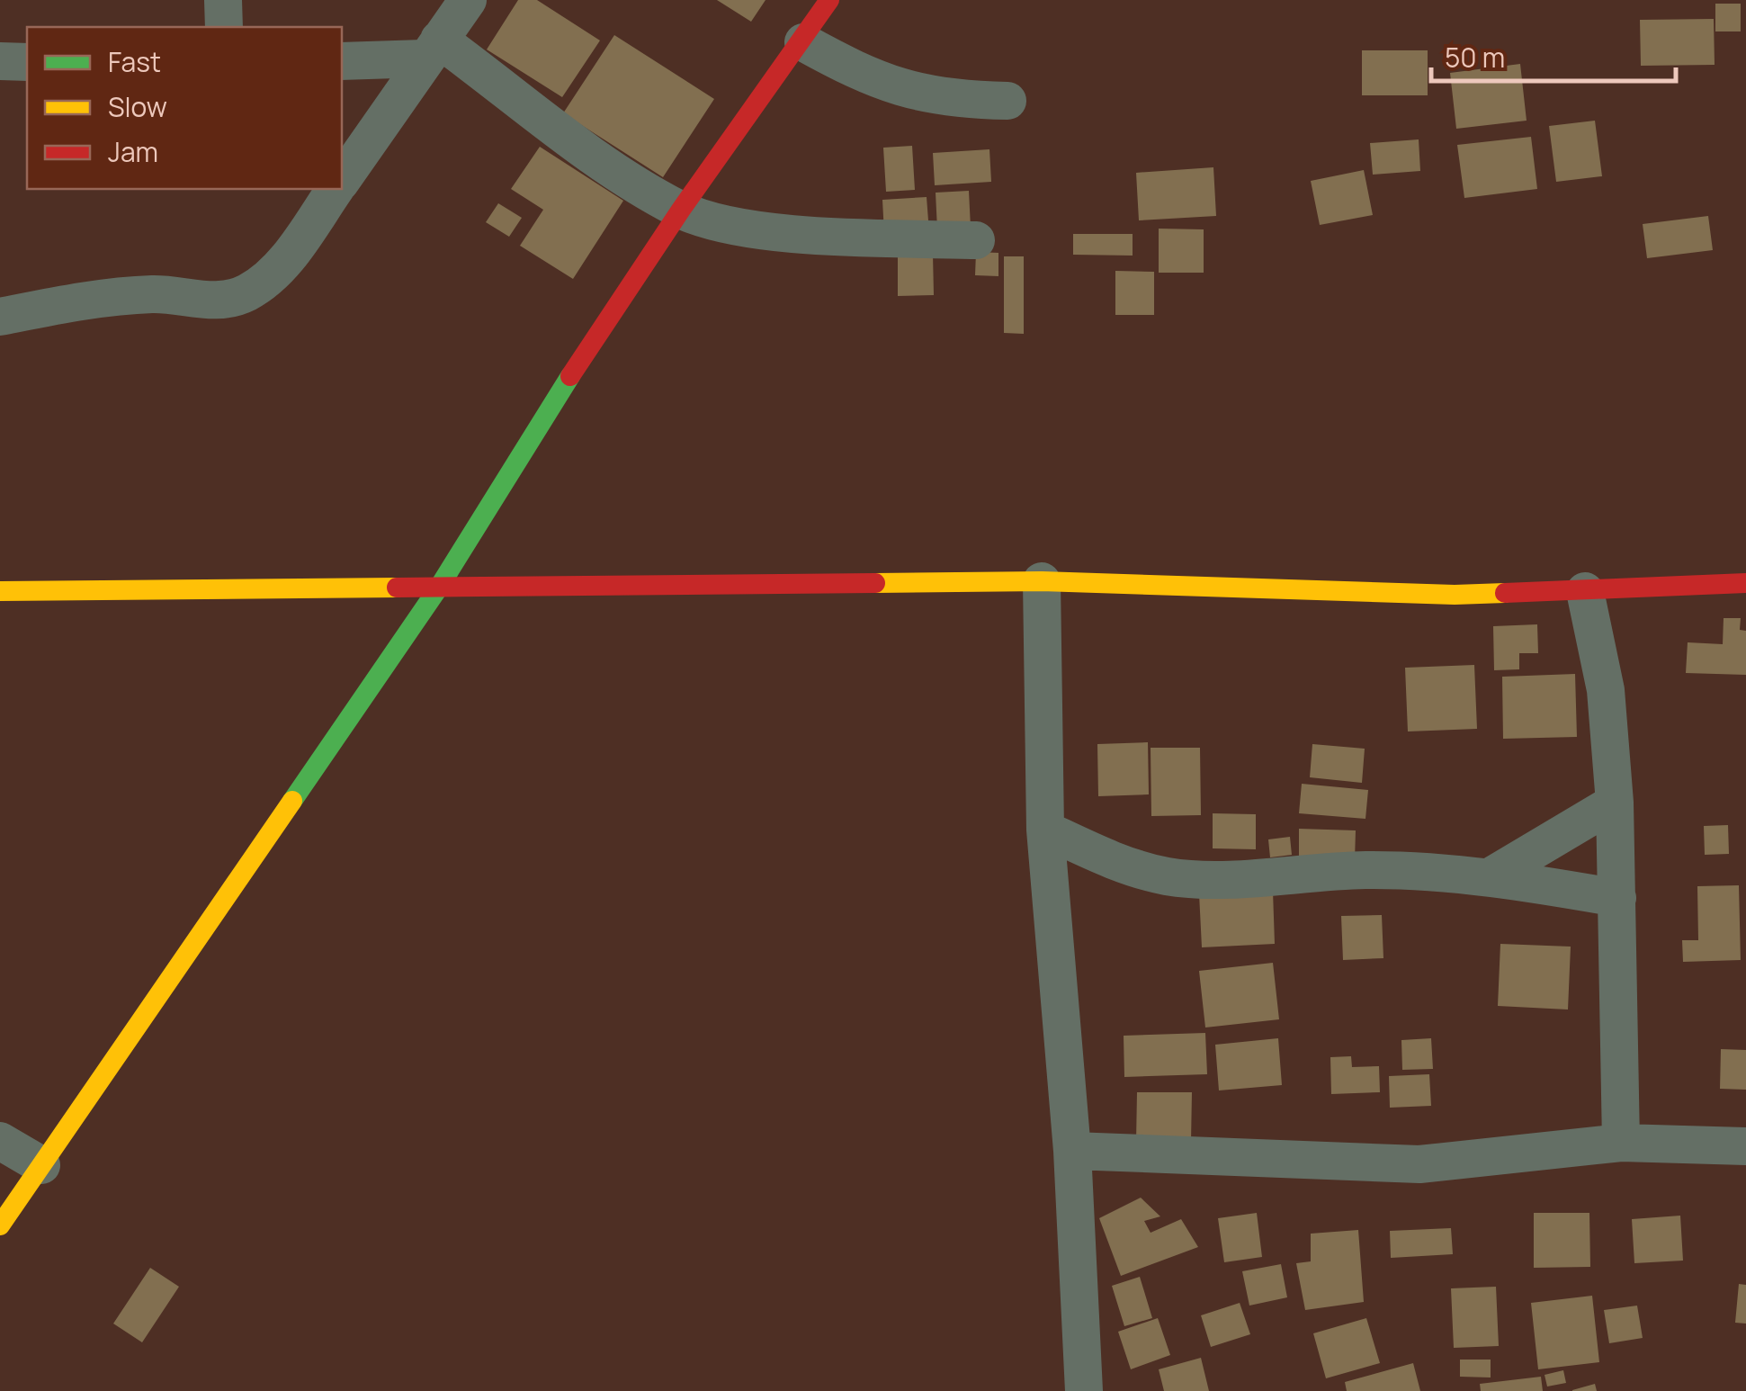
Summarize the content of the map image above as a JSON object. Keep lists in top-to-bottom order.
{
  "legend": ["Fast", "Slow", "Jam"],
  "scale_bar": "50 m"
}
